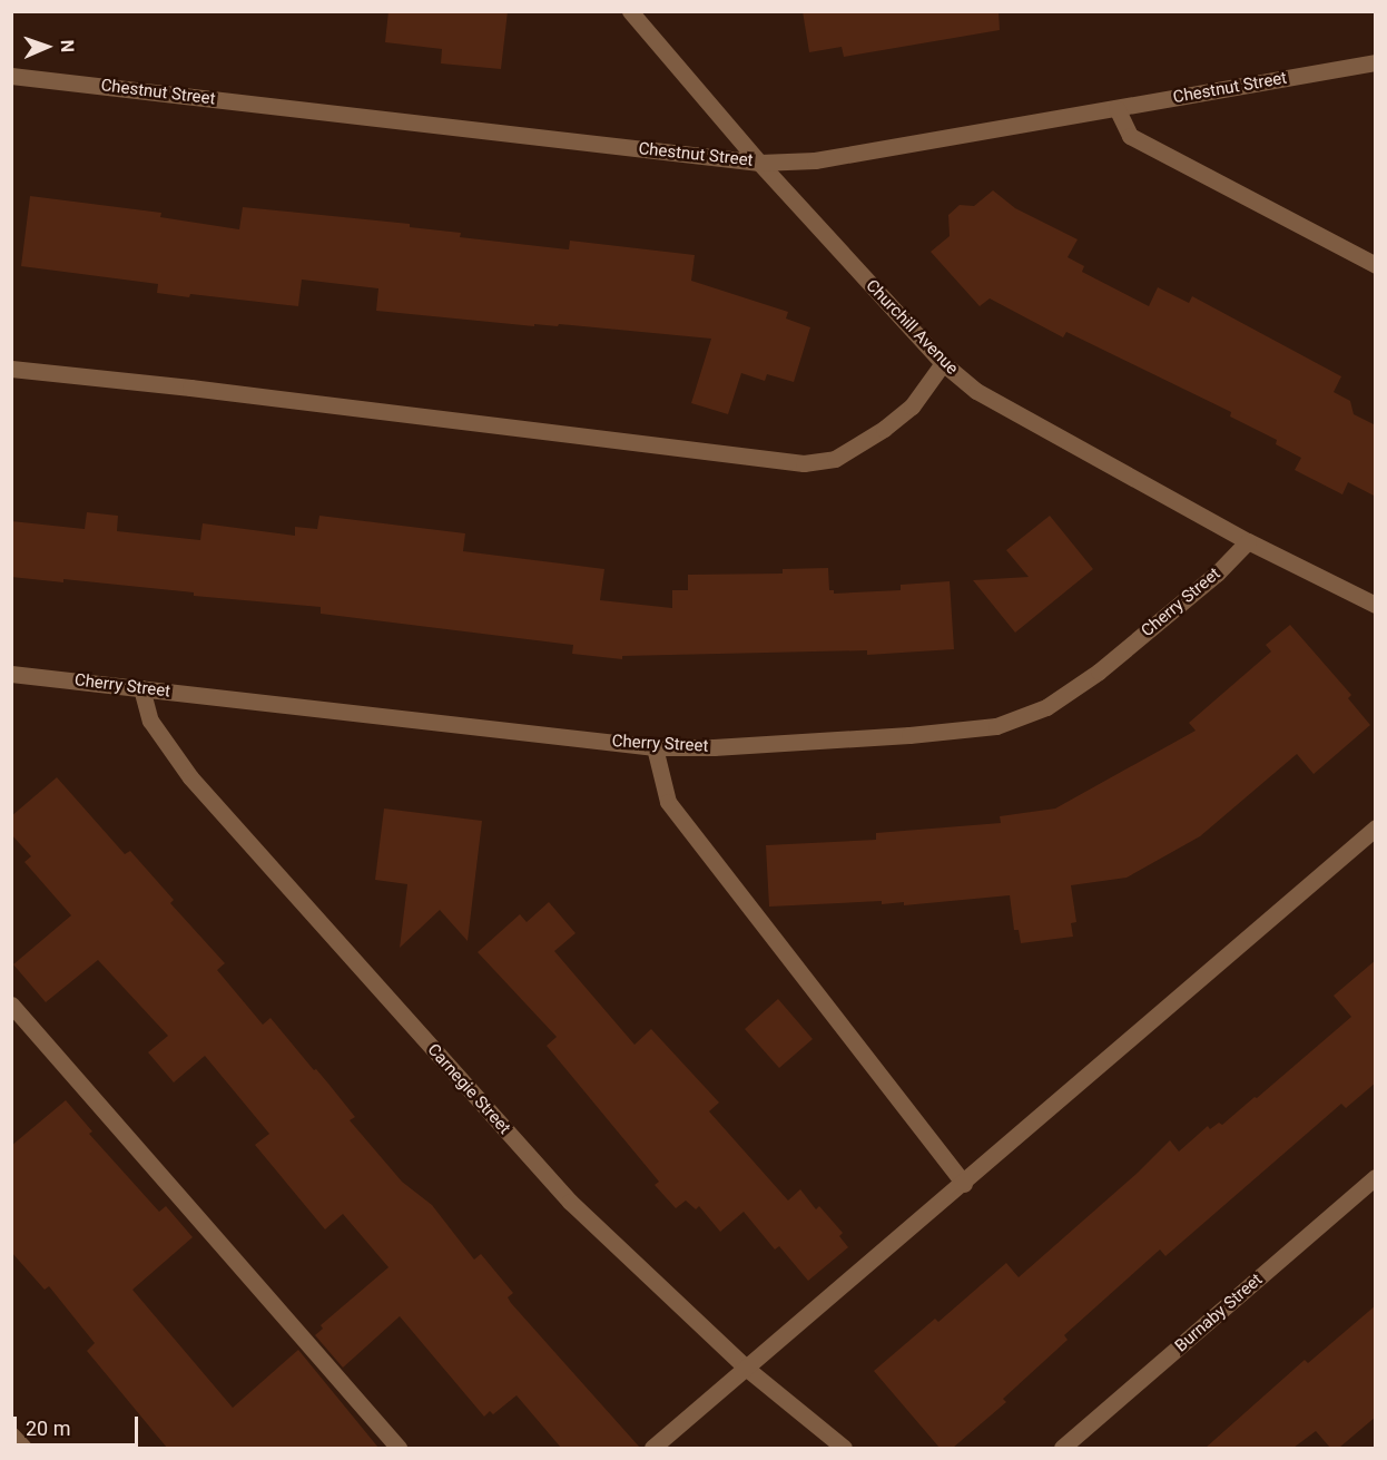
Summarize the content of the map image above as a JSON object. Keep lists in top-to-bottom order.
{
  "streets": {
    "street": [
      "Chestnut Street",
      "Churchill Avenue",
      "Cherry Street",
      "Carnegie Street",
      "Burnaby Street"
    ]
  },
  "crossings": [
    ["Chestnut Street", "Churchill Avenue"],
    ["Churchill Avenue", "Cherry Street"],
    ["Cherry Street", "Carnegie Street"]
  ],
  "scale_bar": "20 m",
  "north": "right"
}
